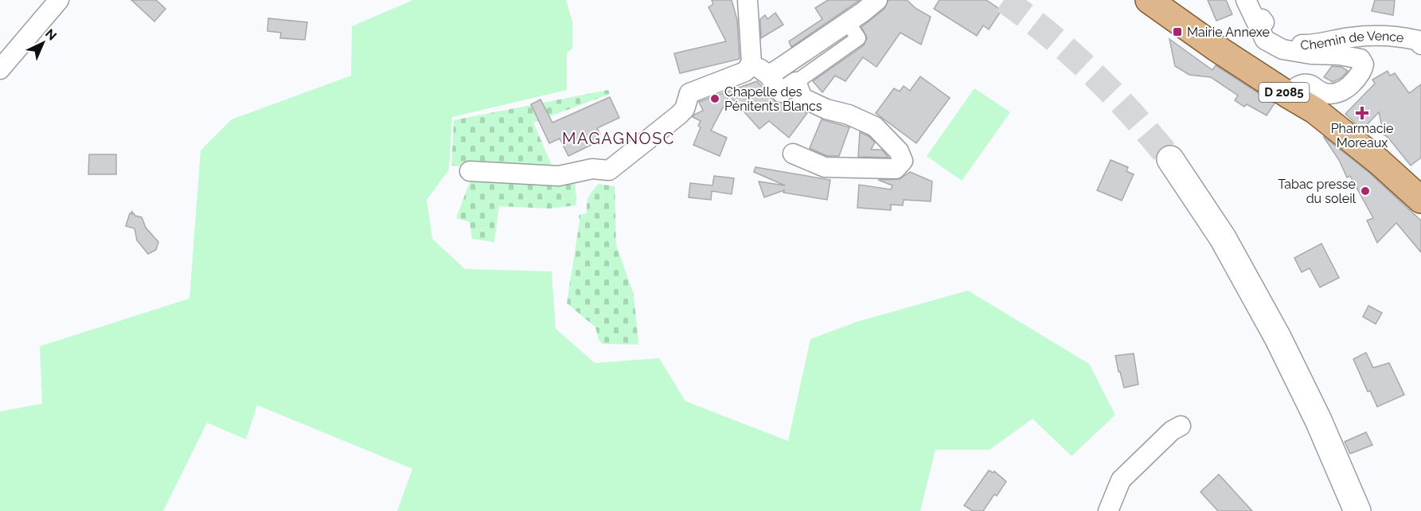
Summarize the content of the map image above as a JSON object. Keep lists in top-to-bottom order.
{
  "streets": {
    "main road": ["D 2085"],
    "street": ["Chemin de Vence"]
  },
  "districts": ["MAGAGNOSC"],
  "places": {
    "transit": ["Mairie Annexe"],
    "other": ["Chapelle des Pénitents Blancs", "Tabac presse du soleil"],
    "health": ["Pharmacie Moreaux"]
  },
  "north": "top right"
}
